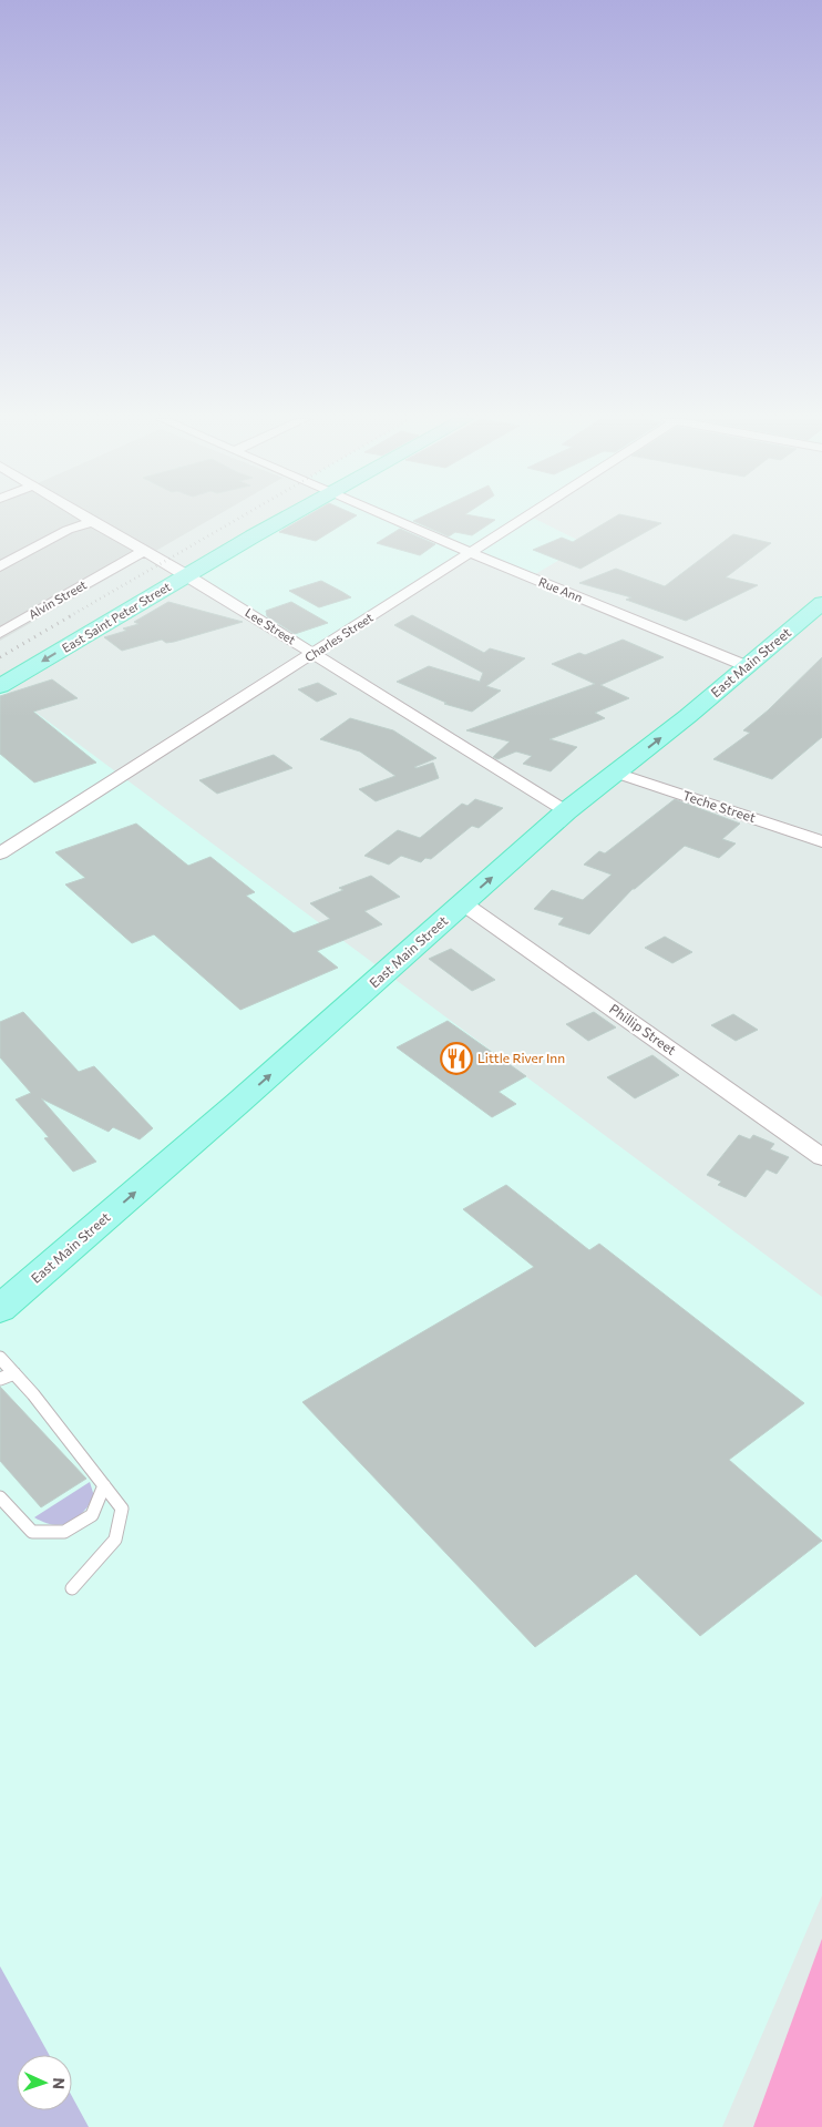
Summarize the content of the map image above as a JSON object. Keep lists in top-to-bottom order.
{
  "streets": {
    "main road": ["East Saint Peter Street", "East Main Street"],
    "street": [
      "Rue Ann",
      "Alvin Street",
      "Lee Street",
      "Charles Street",
      "Teche Street",
      "Phillip Street"
    ]
  },
  "crossings": [
    ["Rue Ann", "Charles Street"],
    ["Rue Ann", "East Main Street"],
    ["Alvin Street", "Lee Street"],
    ["East Saint Peter Street", "Lee Street"],
    ["Lee Street", "Charles Street"],
    ["Lee Street", "East Main Street"],
    ["East Main Street", "Teche Street"],
    ["East Main Street", "Phillip Street"]
  ],
  "one_way": ["East Saint Peter Street", "East Main Street"],
  "places": {
    "restaurant": ["Little River Inn"]
  },
  "north": "right"
}
